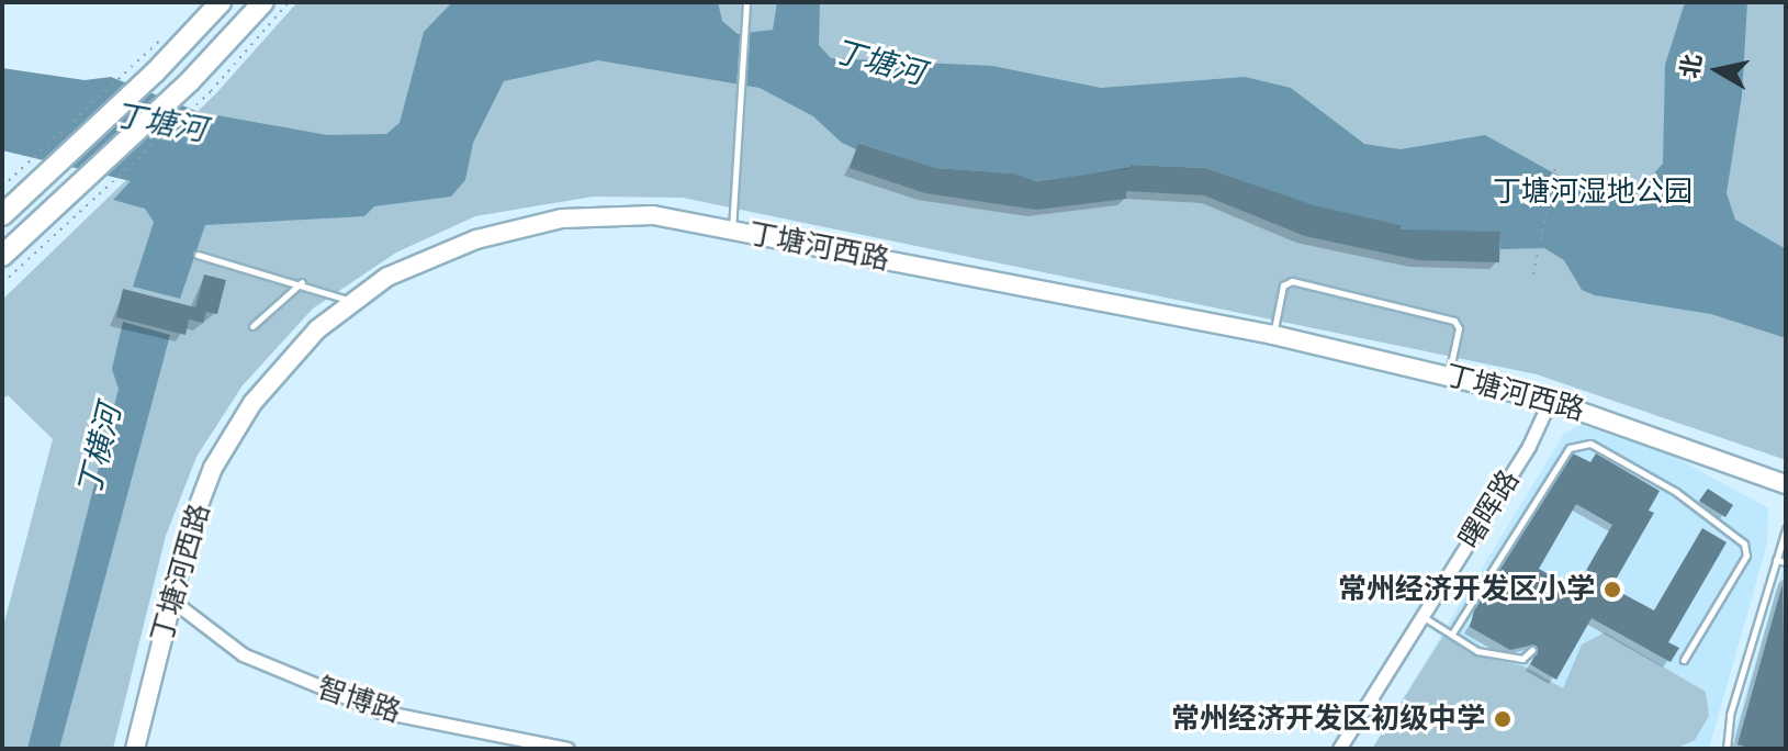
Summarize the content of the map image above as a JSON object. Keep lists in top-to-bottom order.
{
  "streets": {
    "street": ["丁塘河西路", "曙晖路", "智博路"]
  },
  "crossings": [
    ["丁塘河西路", "曙晖路"],
    ["丁塘河西路", "智博路"]
  ],
  "water": ["丁塘河", "丁横河"],
  "parks": ["丁塘河湿地公园"],
  "places": ["常州经济开发区小学", "常州经济开发区初级中学"],
  "north": "left"
}
